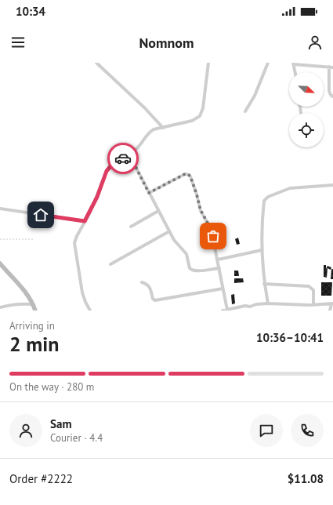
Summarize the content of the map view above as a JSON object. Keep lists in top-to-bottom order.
{
  "north": "bottom right",
  "page": {
    "status": "10:34",
    "header": "Nomnom",
    "heading": ["2 min", "Arriving in", "10:36–10:41"],
    "panel": [
      "Sam",
      "Courier · 4.4",
      "Order #2222",
      "$11.08"
    ],
    "bar": "On the way · 280 m"
  }
}
